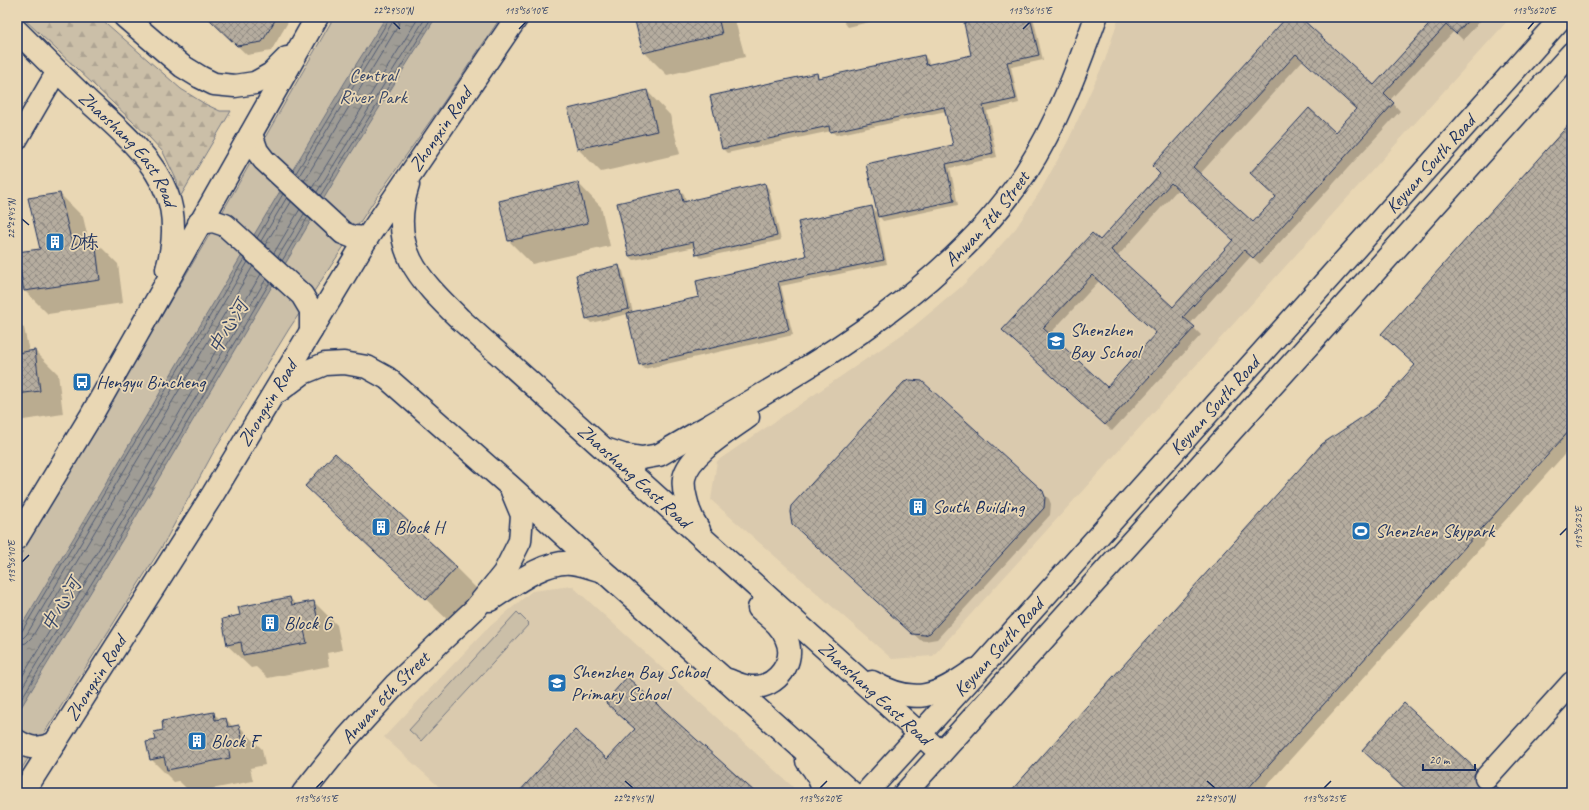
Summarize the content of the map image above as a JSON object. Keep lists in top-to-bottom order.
{
  "streets": {
    "main road": [
      "Zhongxin Road",
      "Zhaoshang East Road",
      "Keyuan South Road",
      "Anwan 7th Street",
      "Anwan 6th Street"
    ]
  },
  "crossings": [
    ["Zhongxin Road", "Zhaoshang East Road"],
    ["Zhaoshang East Road", "Keyuan South Road"]
  ],
  "water": ["中心河"],
  "parks": ["Central River Park"],
  "places": {
    "building": [
      "D栋",
      "South Building",
      "Block H",
      "Block G",
      "Block F"
    ],
    "school or university": ["Shenzhen Bay School", "Shenzhen Bay School Primary School"],
    "bus stop": ["Hengyu Bincheng"],
    "sports": ["Shenzhen Skypark"]
  },
  "scale_bar": "20 m",
  "coordinates": [
    "22°29'50\"N",
    "113°56'10\"E",
    "113°56'15\"E",
    "113°56'20\"E",
    "22°29'45\"N",
    "113°56'25\"E"
  ]
}
